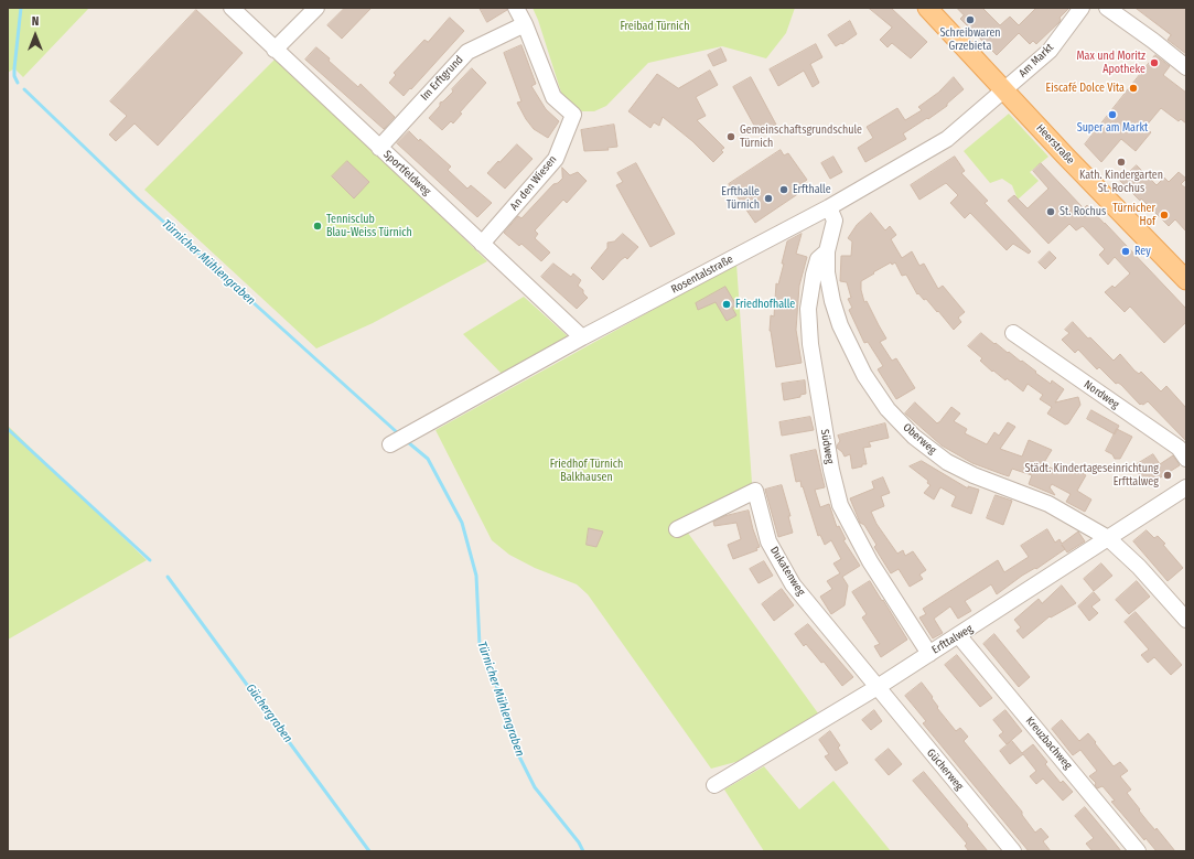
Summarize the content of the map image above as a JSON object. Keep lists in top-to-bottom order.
{
  "streets": {
    "main road": ["Heerstraße"],
    "street": [
      "Am Markt",
      "Im Erftgrund",
      "Sportfeldweg",
      "An den Wiesen",
      "Rosentalstraße",
      "Nordweg",
      "Oberweg",
      "Südweg",
      "Dukatenweg",
      "Erfttalweg",
      "Kreuzbachweg",
      "Gücherweg"
    ]
  },
  "crossings": [
    ["Am Markt", "Heerstraße"],
    ["Am Markt", "Rosentalstraße"],
    ["Im Erftgrund", "Sportfeldweg"],
    ["Im Erftgrund", "An den Wiesen"],
    ["Heerstraße", "Rosentalstraße"],
    ["Sportfeldweg", "An den Wiesen"],
    ["Sportfeldweg", "Rosentalstraße"],
    ["Rosentalstraße", "Südweg"],
    ["Oberweg", "Südweg"],
    ["Oberweg", "Erfttalweg"],
    ["Südweg", "Erfttalweg"],
    ["Dukatenweg", "Erfttalweg"],
    ["Dukatenweg", "Gücherweg"],
    ["Erfttalweg", "Kreuzbachweg"],
    ["Erfttalweg", "Gücherweg"]
  ],
  "water": ["Türnicher Mühlengraben", "Güchergraben"],
  "parks": ["Freibad Türnich", "Friedhof Türnich Balkhausen"],
  "places": [
    "Schreibwaren Grzebieta",
    "Max und Moritz Apotheke",
    "Eiscafé Dolce Vita",
    "Super am Markt",
    "Gemeinschaftsgrundschule Türnich",
    "Kath. Kindergarten St. Rochus",
    "Erfthalle",
    "Erfthalle Türnich",
    "St. Rochus",
    "Türnicher Hof",
    "Tennisclub Blau-Weiss Türnich",
    "Rey",
    "Friedhofhalle",
    "Städt. Kindertageseinrichtung Erfttalweg"
  ],
  "north": "top"
}
